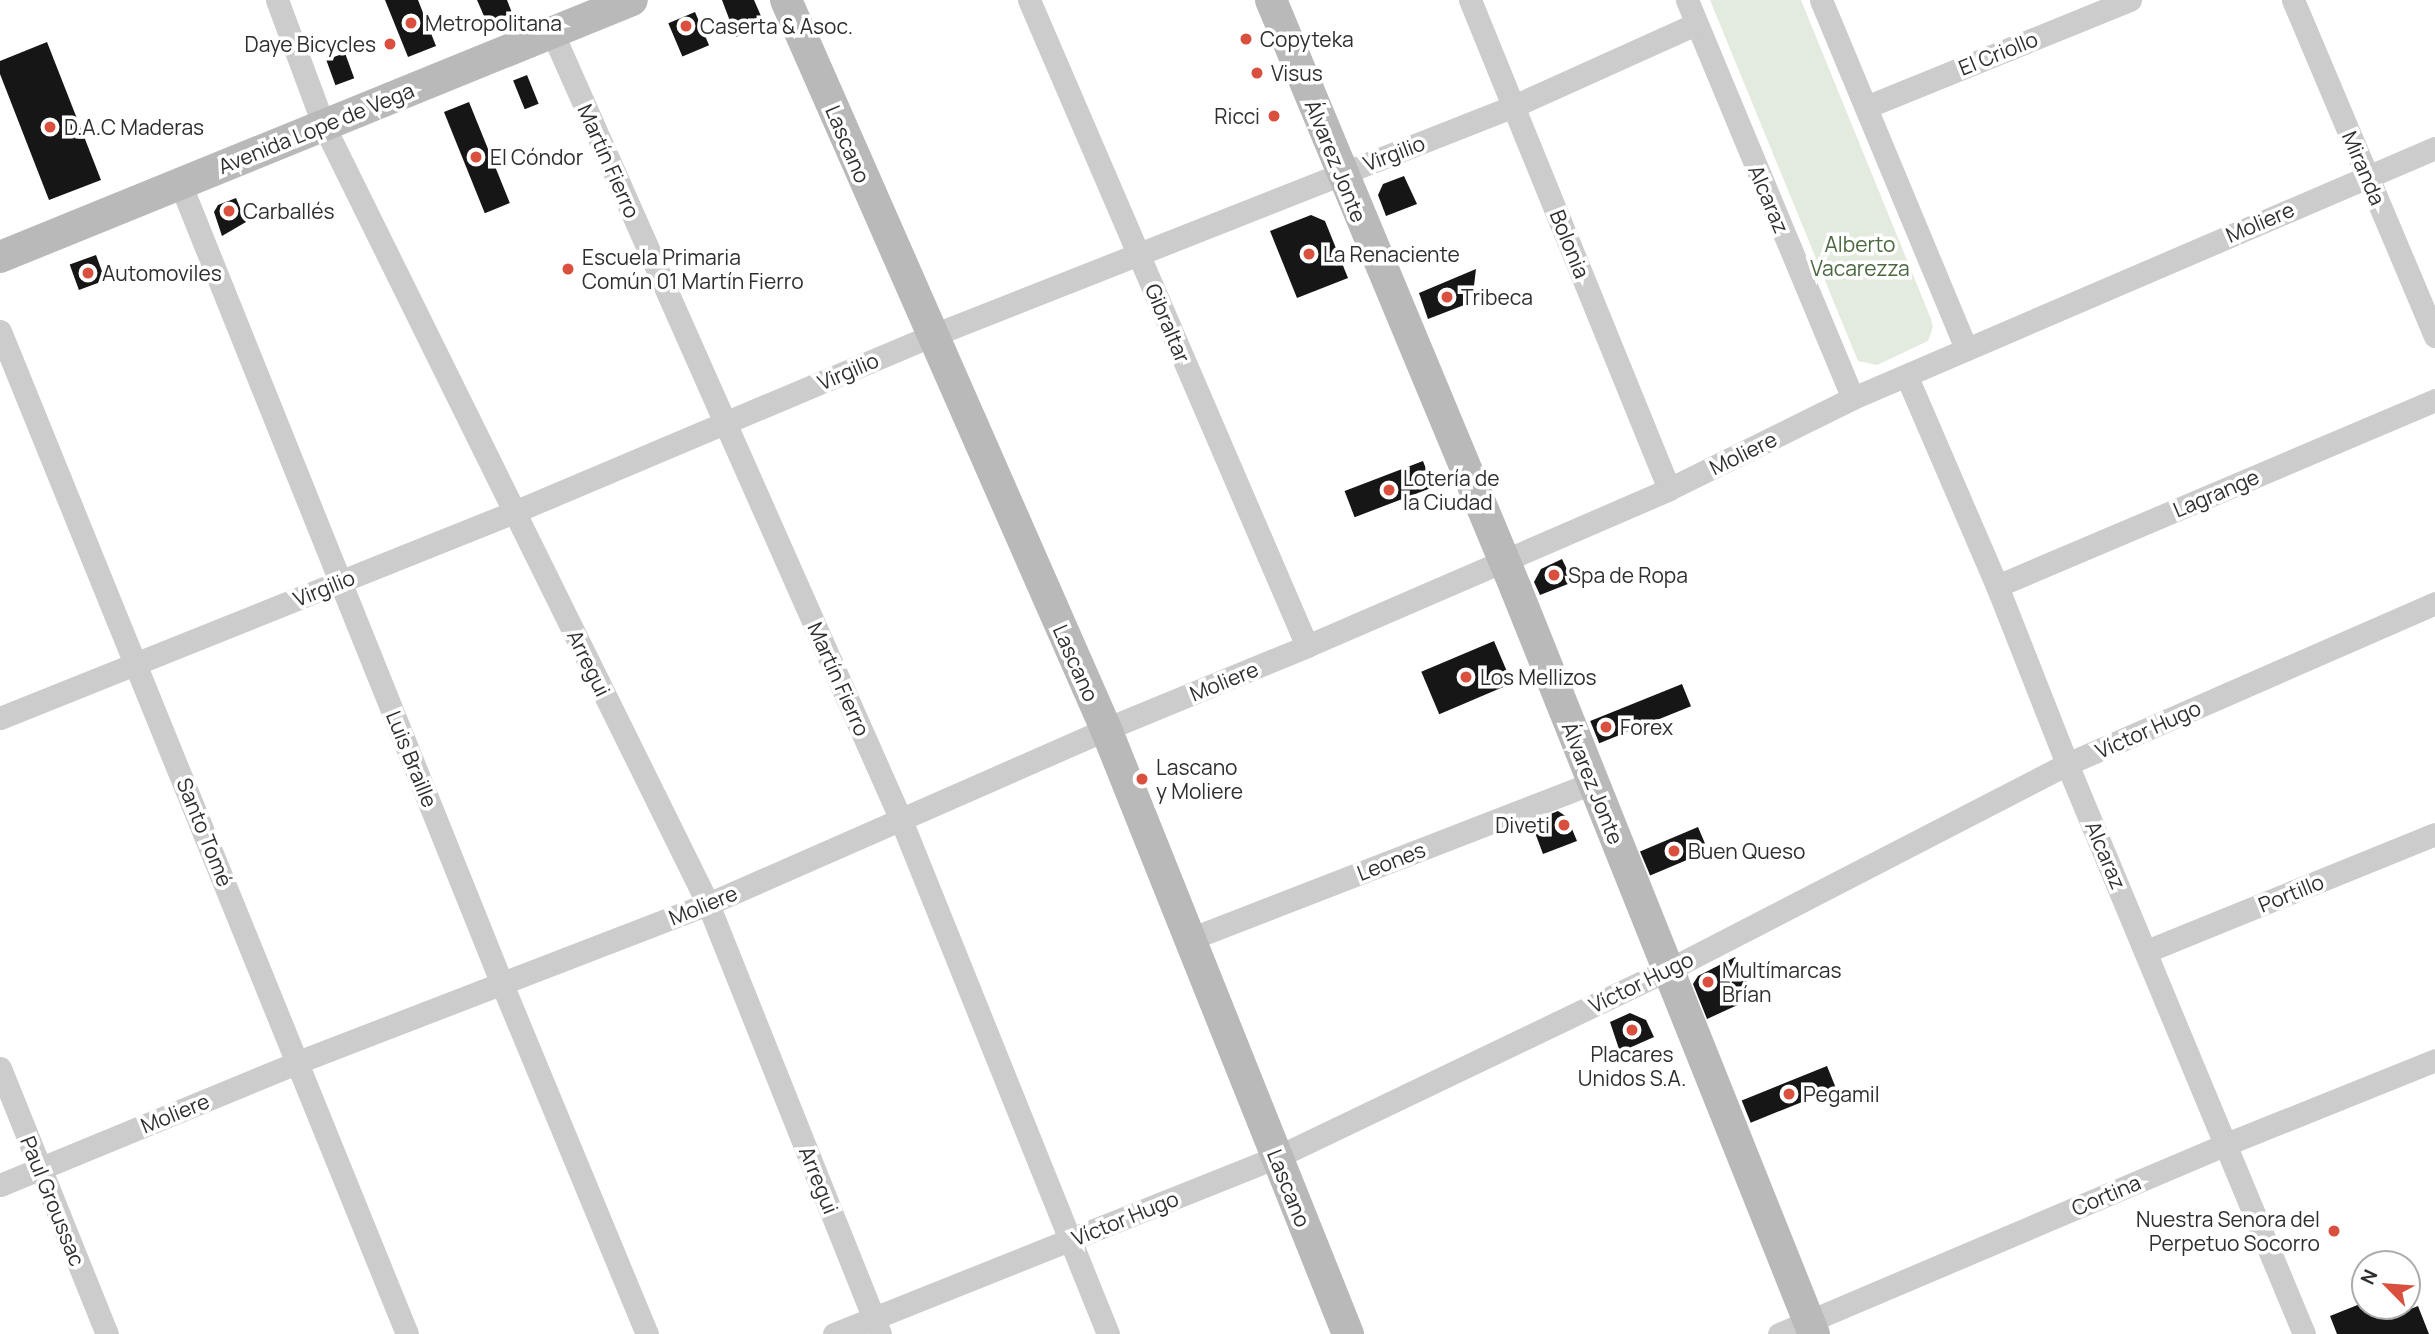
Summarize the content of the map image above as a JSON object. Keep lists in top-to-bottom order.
{
  "streets": {
    "street": [
      "El Criollo",
      "Avenida Lope de Vega",
      "Lascano",
      "Virgilio",
      "Martín Fierro",
      "Álvarez Jonte",
      "Miranda",
      "Alcaraz",
      "Moliere",
      "Bolonia",
      "Gibraltar",
      "Lagrange",
      "Arregui",
      "Víctor Hugo",
      "Luis Braille",
      "Santo Tomé",
      "Leones",
      "Portillo",
      "Cortina",
      "Paul Groussac"
    ]
  },
  "crossings": [
    ["Avenida Lope de Vega", "Martín Fierro"],
    ["Avenida Lope de Vega", "Arregui"],
    ["Avenida Lope de Vega", "Luis Braille"],
    ["Lascano", "Virgilio"],
    ["Lascano", "Moliere"],
    ["Lascano", "Víctor Hugo"],
    ["Lascano", "Leones"],
    ["Virgilio", "Martín Fierro"],
    ["Virgilio", "Álvarez Jonte"],
    ["Virgilio", "Alcaraz"],
    ["Virgilio", "Bolonia"],
    ["Virgilio", "Gibraltar"],
    ["Virgilio", "Arregui"],
    ["Virgilio", "Luis Braille"],
    ["Virgilio", "Santo Tomé"],
    ["Martín Fierro", "Moliere"],
    ["Martín Fierro", "Víctor Hugo"],
    ["Álvarez Jonte", "Moliere"],
    ["Álvarez Jonte", "Víctor Hugo"],
    ["Álvarez Jonte", "Leones"],
    ["Álvarez Jonte", "Cortina"],
    ["Miranda", "Moliere"],
    ["Alcaraz", "Moliere"],
    ["Alcaraz", "Lagrange"],
    ["Alcaraz", "Víctor Hugo"],
    ["Alcaraz", "Portillo"],
    ["Alcaraz", "Cortina"],
    ["Moliere", "Bolonia"],
    ["Moliere", "Gibraltar"],
    ["Moliere", "Arregui"],
    ["Moliere", "Luis Braille"],
    ["Moliere", "Santo Tomé"],
    ["Moliere", "Paul Groussac"],
    ["Arregui", "Víctor Hugo"]
  ],
  "parks": ["Alberto Vacarezza"],
  "places": [
    "Metropolitana",
    "Caserta & Asoc.",
    "Copyteka",
    "Daye Bicycles",
    "Visus",
    "Ricci",
    "D.A.C Maderas",
    "El Cóndor",
    "Carballés",
    "La Renaciente",
    "Escuela Primaria Común 01 Martín Fierro",
    "Automoviles",
    "Tribeca",
    "Lotería de la Ciudad",
    "Spa de Ropa",
    "Los Mellizos",
    "Forex",
    "Lascano y Moliere",
    "Diveti",
    "Buen Queso",
    "Multímarcas Brían",
    "Placares Unidos S.A.",
    "Pegamil",
    "Nuestra Senora del Perpetuo Socorro"
  ],
  "north": "top left"
}
